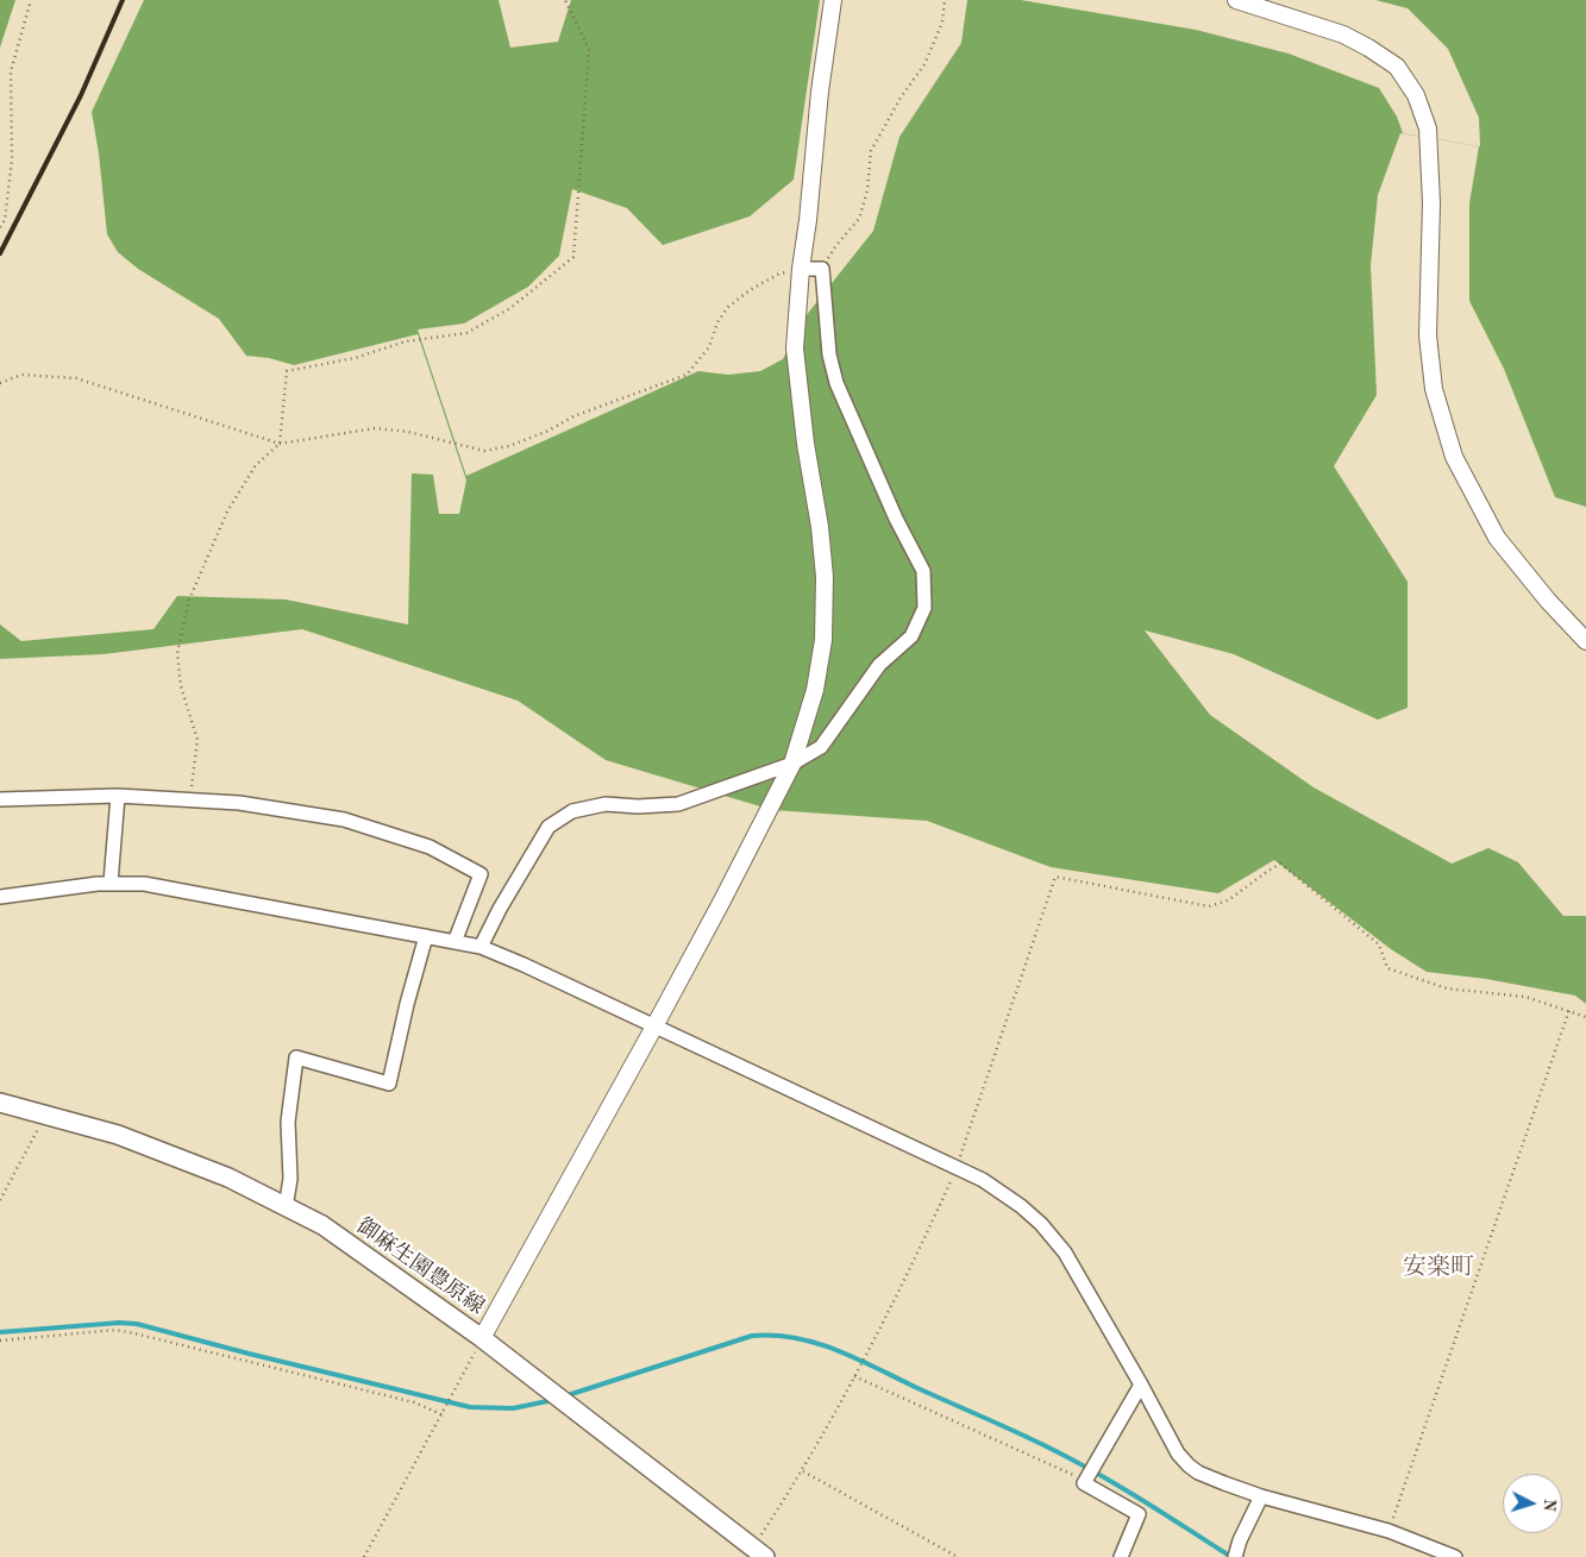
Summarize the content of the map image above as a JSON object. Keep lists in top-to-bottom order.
{
  "streets": {
    "main road": ["御麻生園豊原線"]
  },
  "districts": ["安楽町"],
  "north": "right"
}
